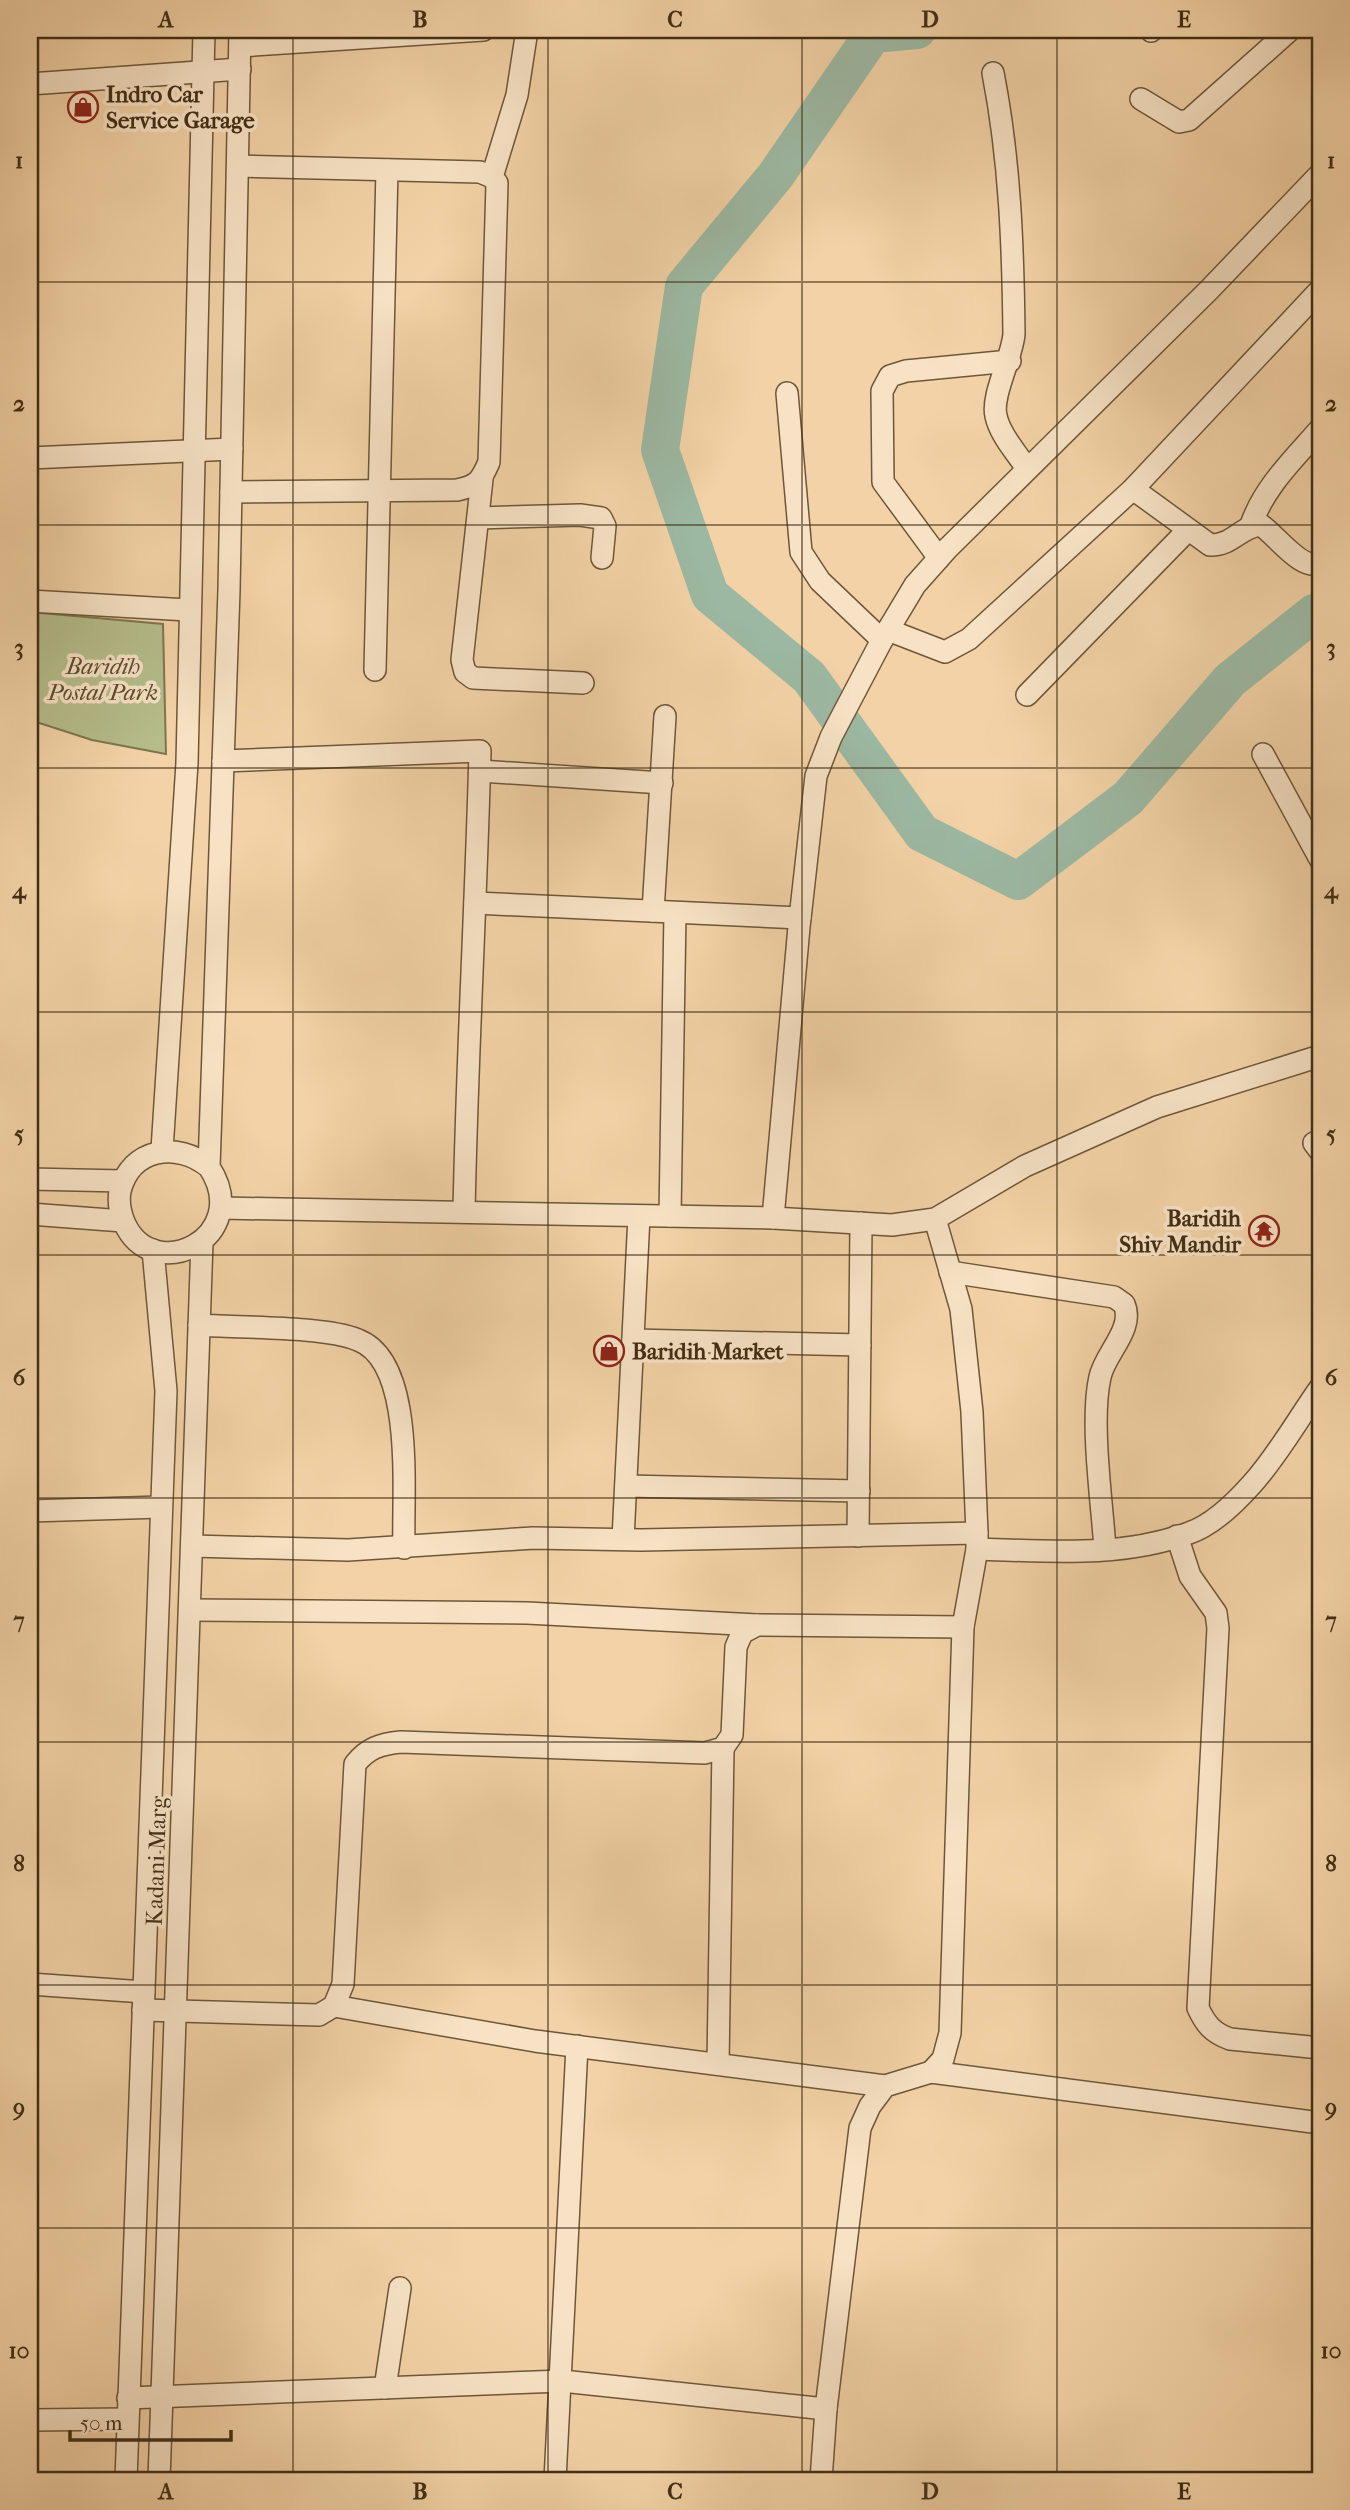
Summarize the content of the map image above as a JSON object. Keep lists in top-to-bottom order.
{
  "streets": {
    "street": ["Kadani Marg"]
  },
  "parks": ["Baridih Postal Park"],
  "places": {
    "shop": ["Indro Car Service Garage", "Baridih Market"],
    "temple": ["Baridih Shiv Mandir"]
  },
  "scale_bar": "50 m",
  "grid": {
    "columns": [
      "A",
      "B",
      "C",
      "D",
      "E"
    ],
    "rows": [
      "1",
      "2",
      "3",
      "4",
      "5",
      "6",
      "7",
      "8",
      "9",
      "10"
    ]
  }
}
